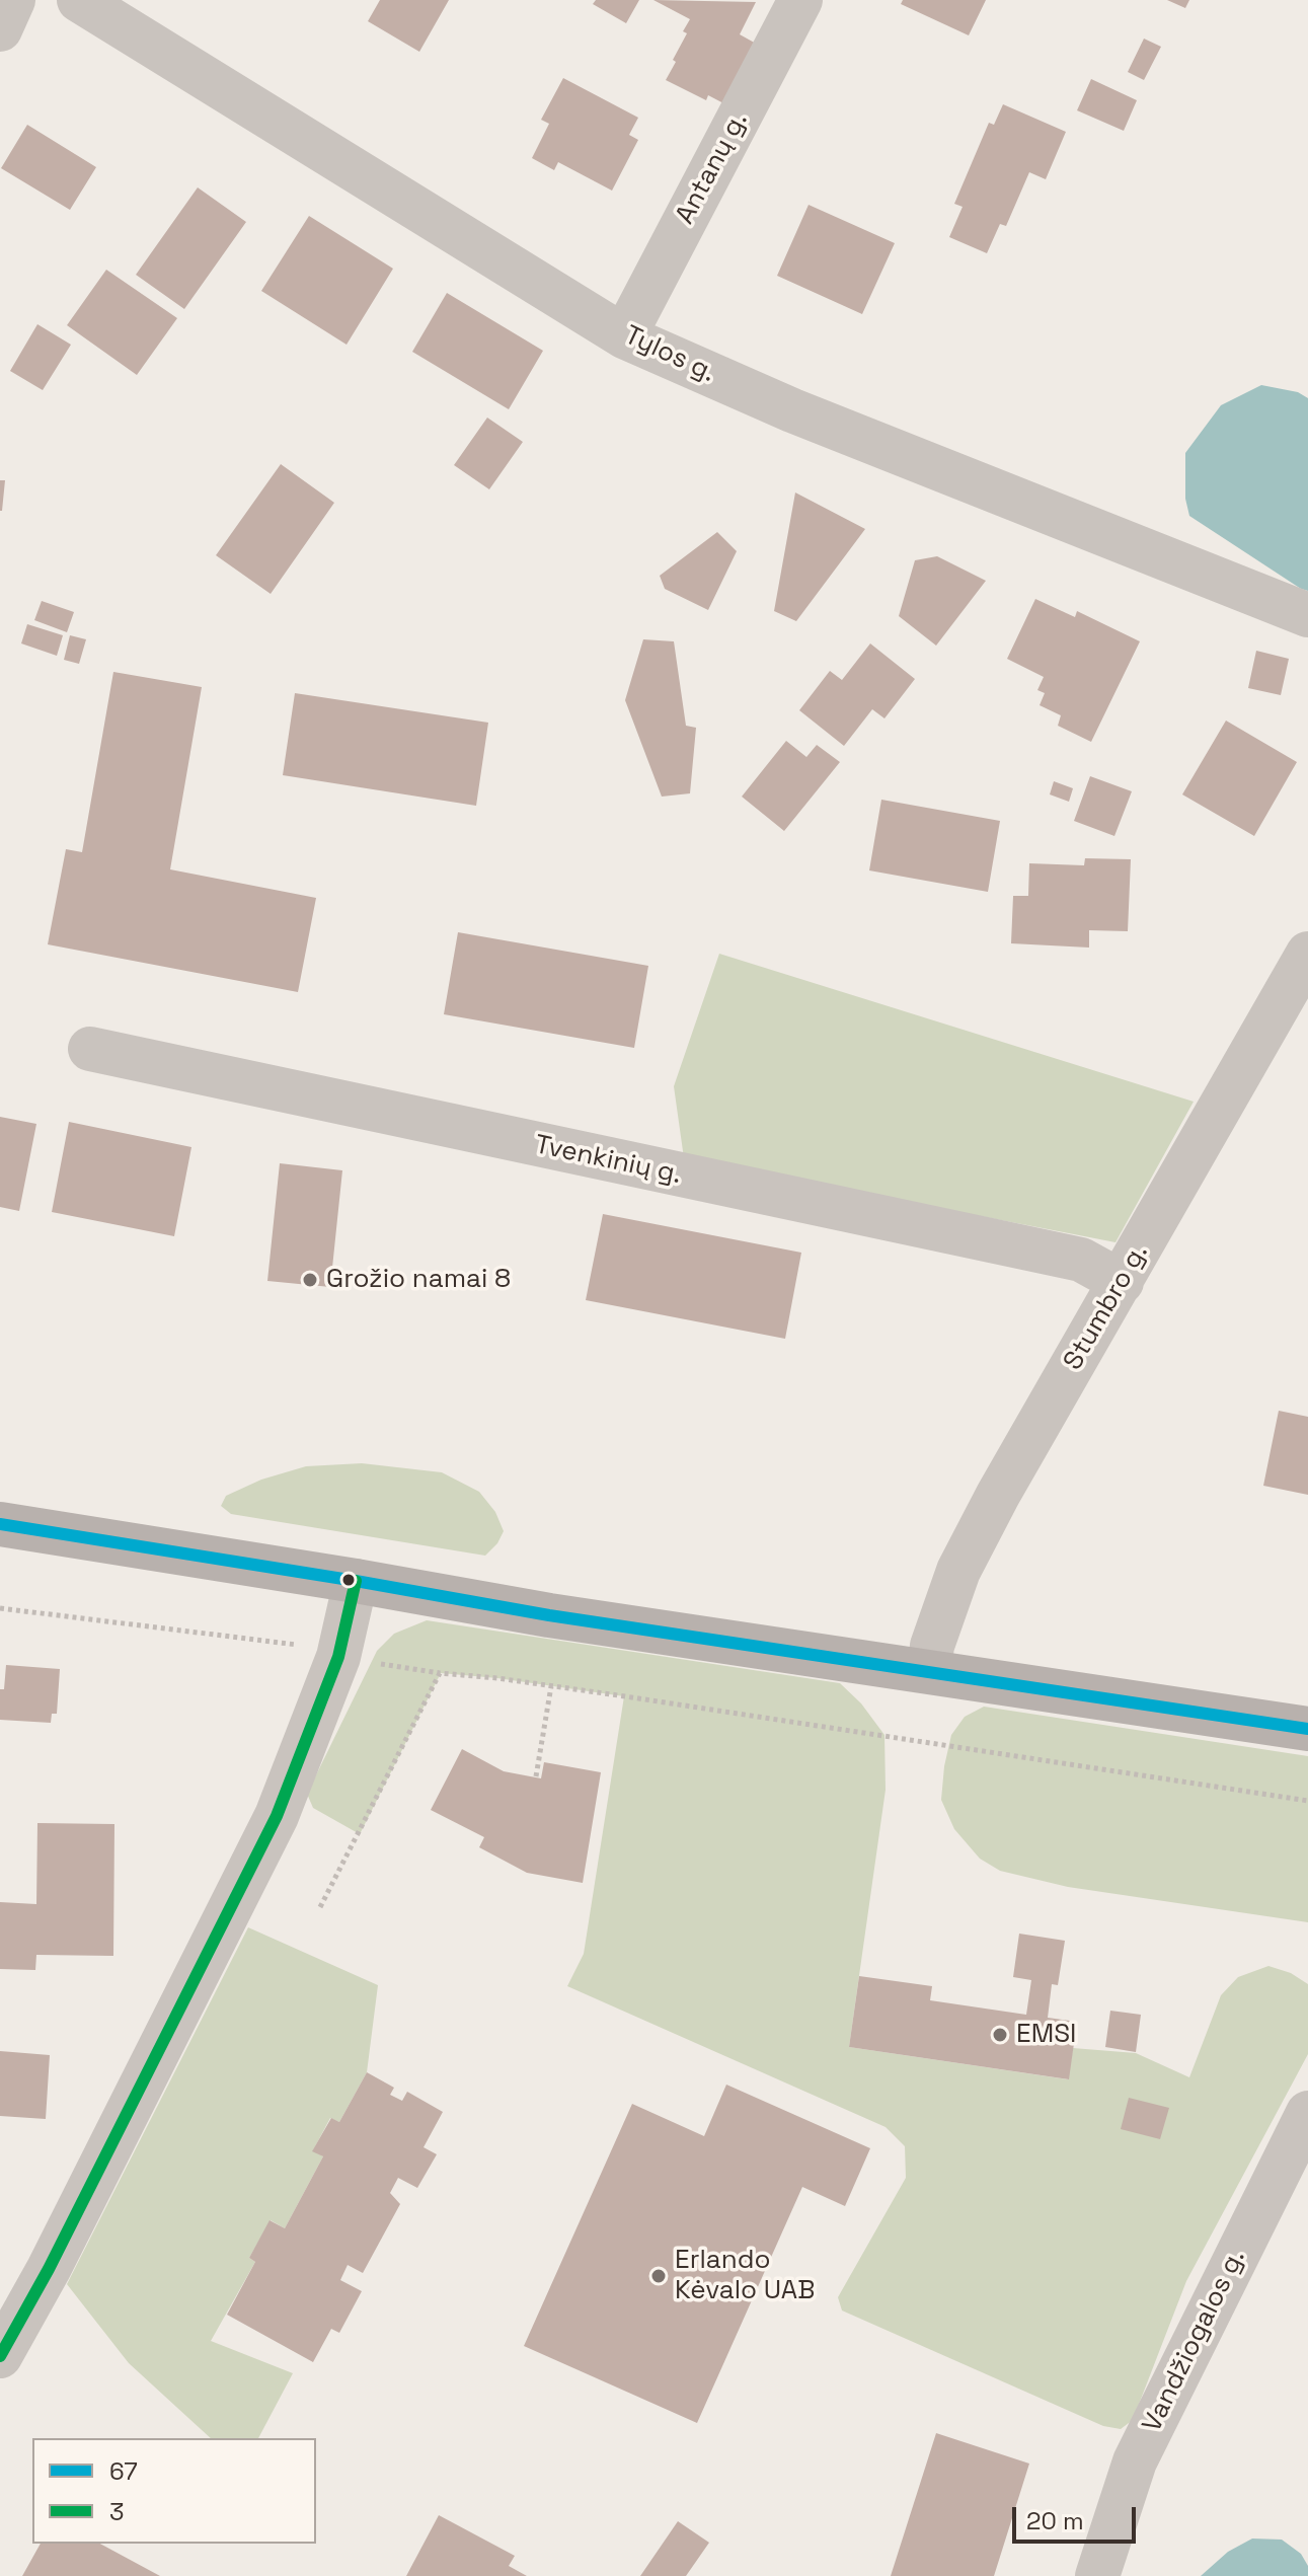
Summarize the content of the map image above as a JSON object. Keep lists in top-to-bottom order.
{
  "streets": {
    "street": [
      "Antanų g.",
      "Tylos g.",
      "Tvenkinių g.",
      "Stumbro g.",
      "Vandžiogalos g."
    ]
  },
  "crossings": [
    ["Antanų g.", "Tylos g."],
    ["Tvenkinių g.", "Stumbro g."]
  ],
  "places": ["Grožio namai 8", "EMSI", "Erlando Kėvalo UAB"],
  "lines": ["transit line 67", "transit line 3"],
  "legend": ["67", "3"],
  "scale_bar": "20 m"
}
